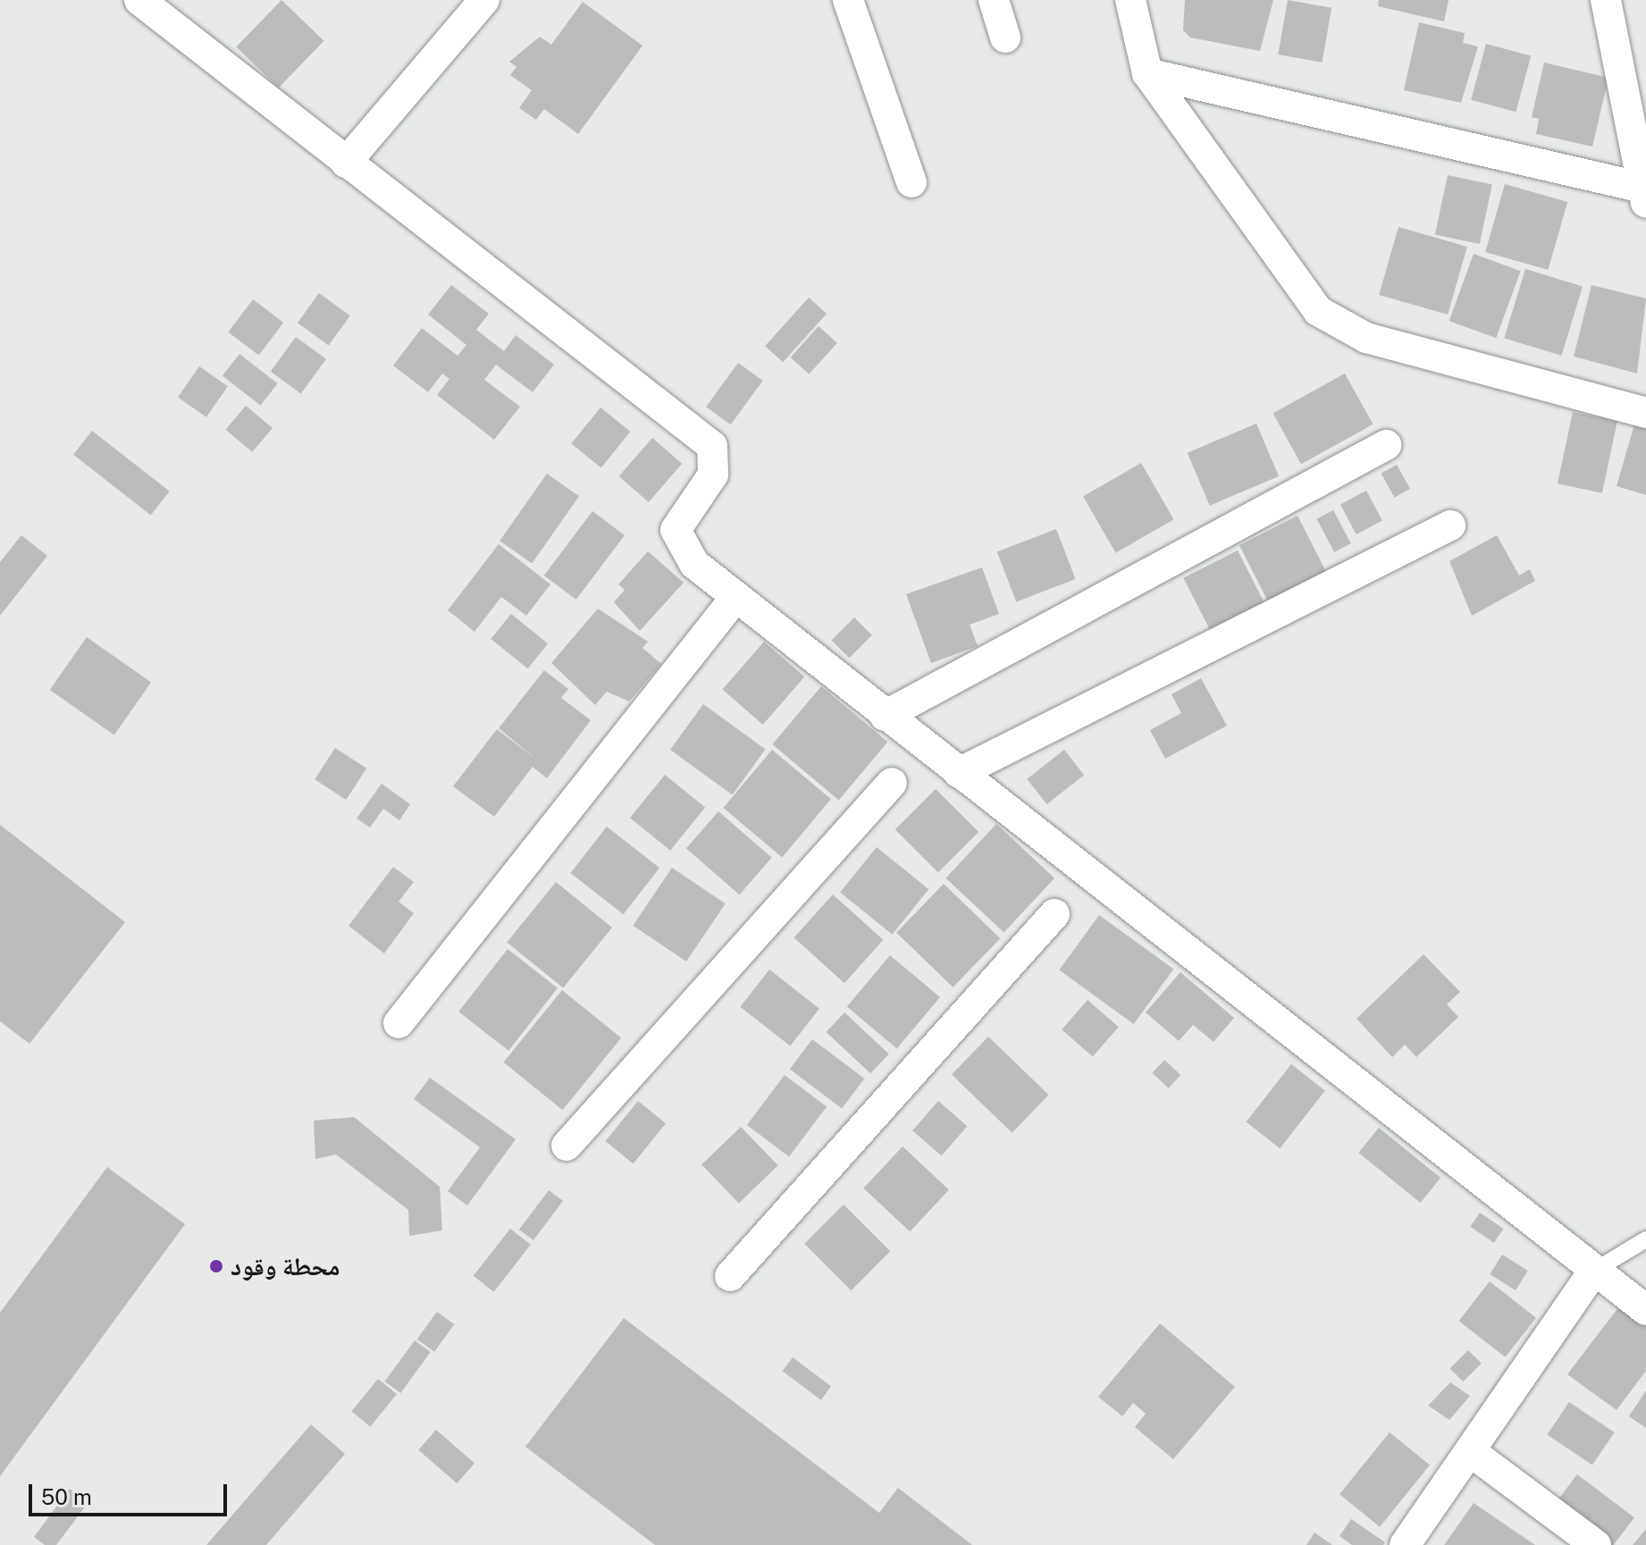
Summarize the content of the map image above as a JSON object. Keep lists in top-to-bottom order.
{
  "places": ["محطة وقود"],
  "scale_bar": "50 m"
}
